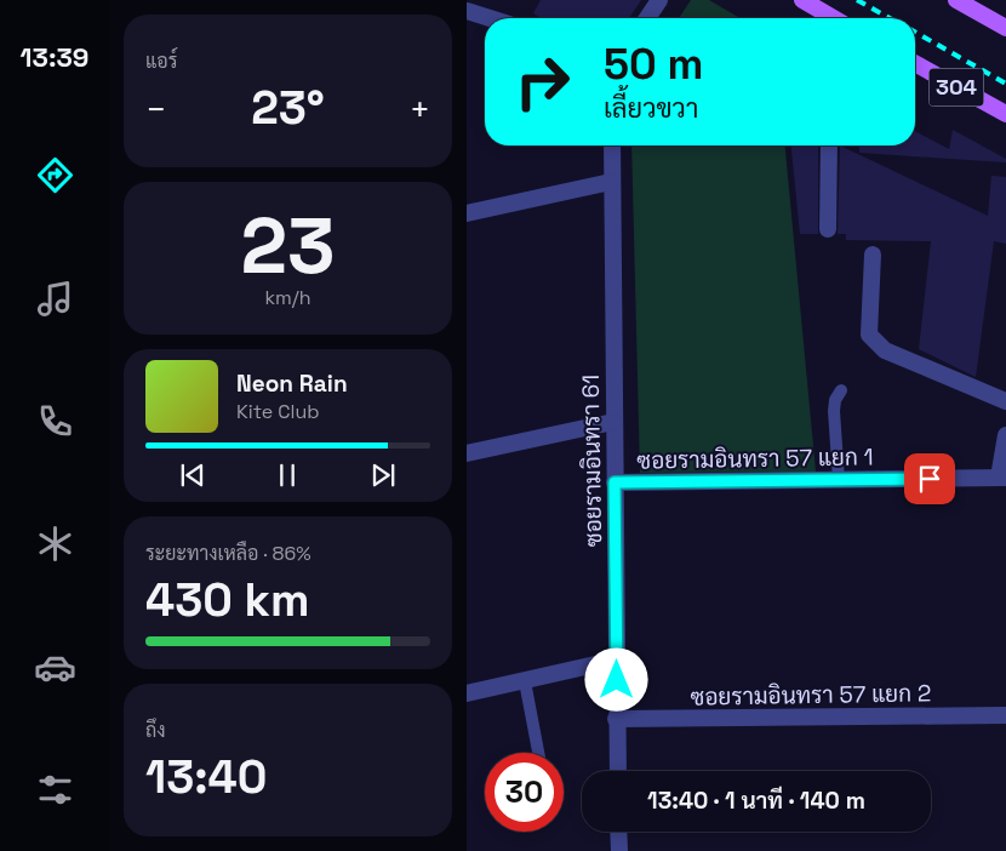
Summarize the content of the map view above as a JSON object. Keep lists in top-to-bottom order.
{
  "streets": {
    "main road": ["304"],
    "street": ["ซอยรามอินทรา 57 แยก 1", "ซอยรามอินทรา 61", "ซอยรามอินทรา 57 แยก 2"]
  },
  "crossings": [
    ["ซอยรามอินทรา 57 แยก 1", "ซอยรามอินทรา 61"],
    ["ซอยรามอินทรา 61", "ซอยรามอินทรา 57 แยก 2"]
  ],
  "page": {
    "tabs": "13:39",
    "tile": [
      "แอร์",
      ["23", "km/h"],
      ["ระยะทางเหลือ · 86%", "430 km"],
      ["ถึง", "13:40"]
    ],
    "turn": ["50 m", "เลี้ยวขวา"],
    "heat": ["−", "23°", "+"],
    "song": ["Neon Rain", "Kite Club"],
    "limit": "30",
    "trip": "13:40 · 1 นาที · 140 m"
  }
}
